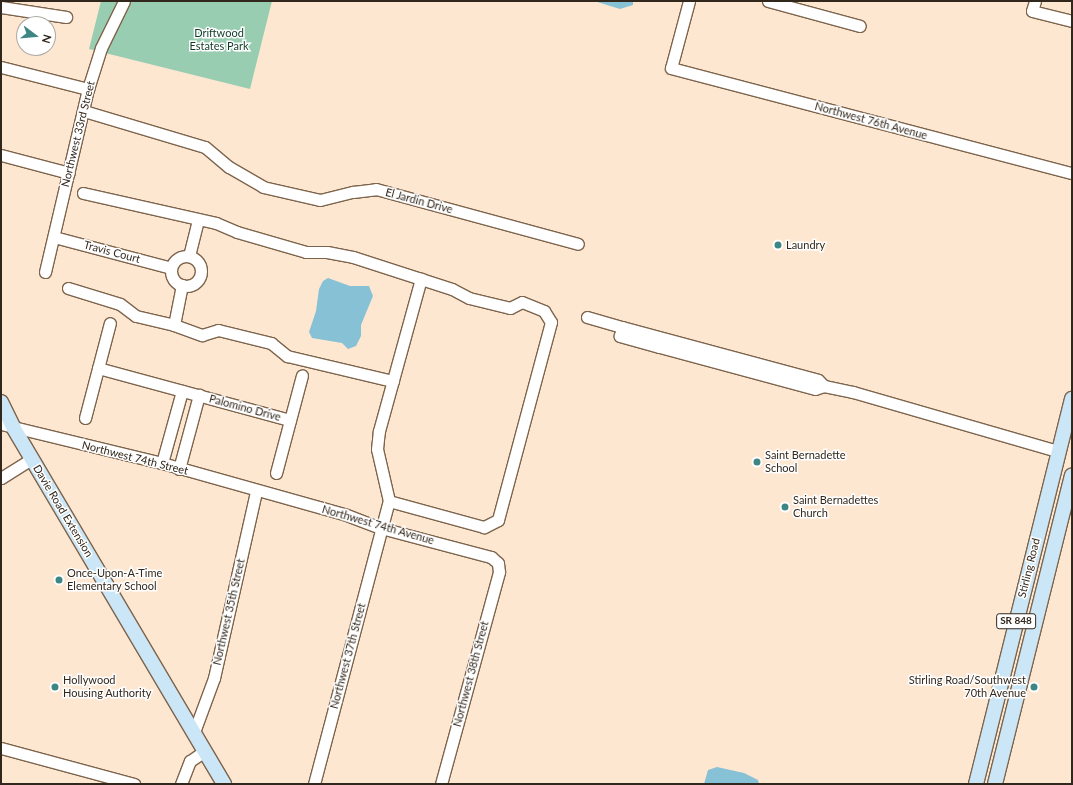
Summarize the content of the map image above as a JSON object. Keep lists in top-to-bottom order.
{
  "streets": {
    "main road": ["Davie Road Extension", "Stirling Road", "SR 848"],
    "street": [
      "Northwest 76th Avenue",
      "Northwest 33rd Street",
      "El Jardin Drive",
      "Travis Court",
      "Palomino Drive",
      "Northwest 74th Street",
      "Northwest 74th Avenue",
      "Northwest 35th Street",
      "Northwest 37th Street",
      "Northwest 38th Street"
    ]
  },
  "crossings": [
    ["Northwest 33rd Street", "El Jardin Drive"],
    ["Northwest 33rd Street", "Travis Court"],
    ["Palomino Drive", "Northwest 74th Street"],
    ["Northwest 74th Street", "Davie Road Extension"],
    ["Northwest 74th Street", "Northwest 74th Avenue"],
    ["Northwest 74th Street", "Northwest 35th Street"],
    ["Davie Road Extension", "Northwest 35th Street"],
    ["Northwest 74th Avenue", "Northwest 35th Street"],
    ["Northwest 74th Avenue", "Northwest 37th Street"],
    ["Northwest 74th Avenue", "Northwest 38th Street"]
  ],
  "parks": ["Driftwood Estates Park"],
  "places": [
    "Laundry",
    "Saint Bernadette School",
    "Saint Bernadettes Church",
    "Once-Upon-A-Time Elementary School",
    "Hollywood Housing Authority",
    "Stirling Road/Southwest 70th Avenue"
  ],
  "north": "right"
}
